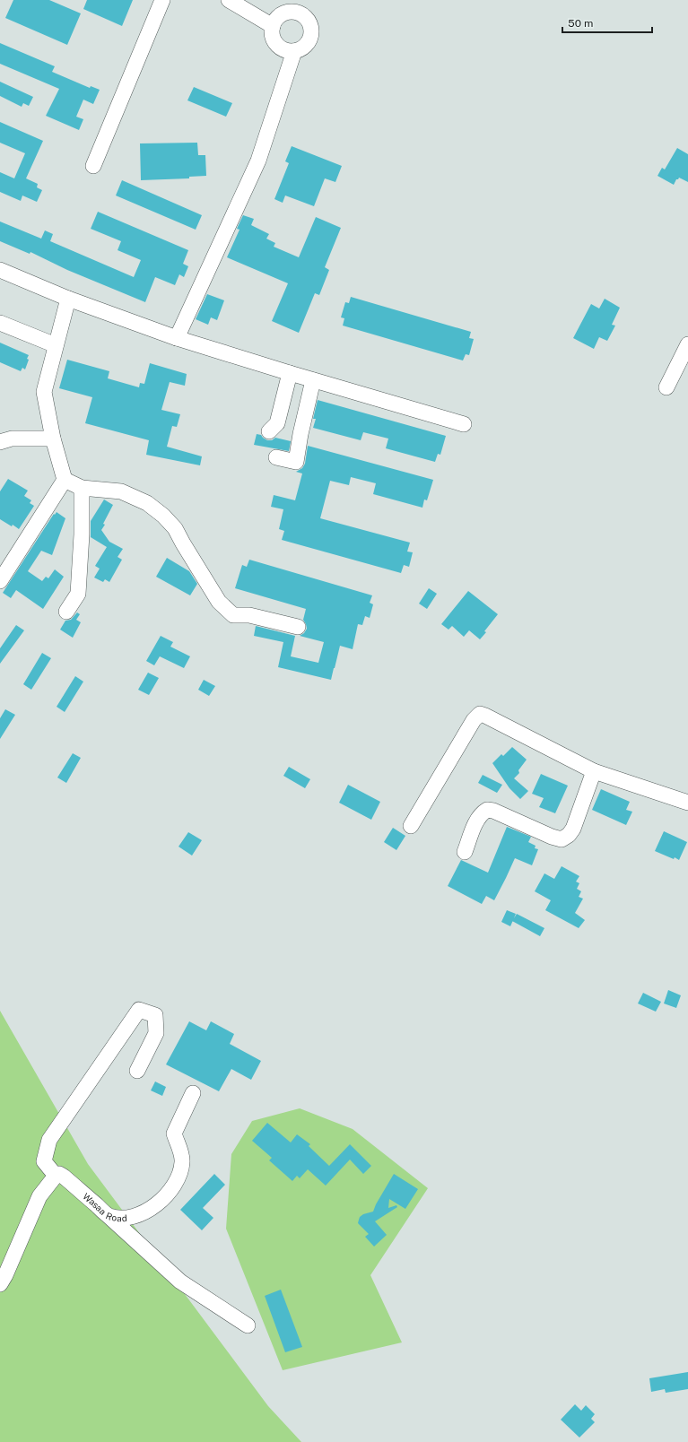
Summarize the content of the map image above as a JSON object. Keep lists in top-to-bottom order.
{
  "streets": {
    "street": ["Wasaa Road"]
  },
  "scale_bar": "50 m"
}
